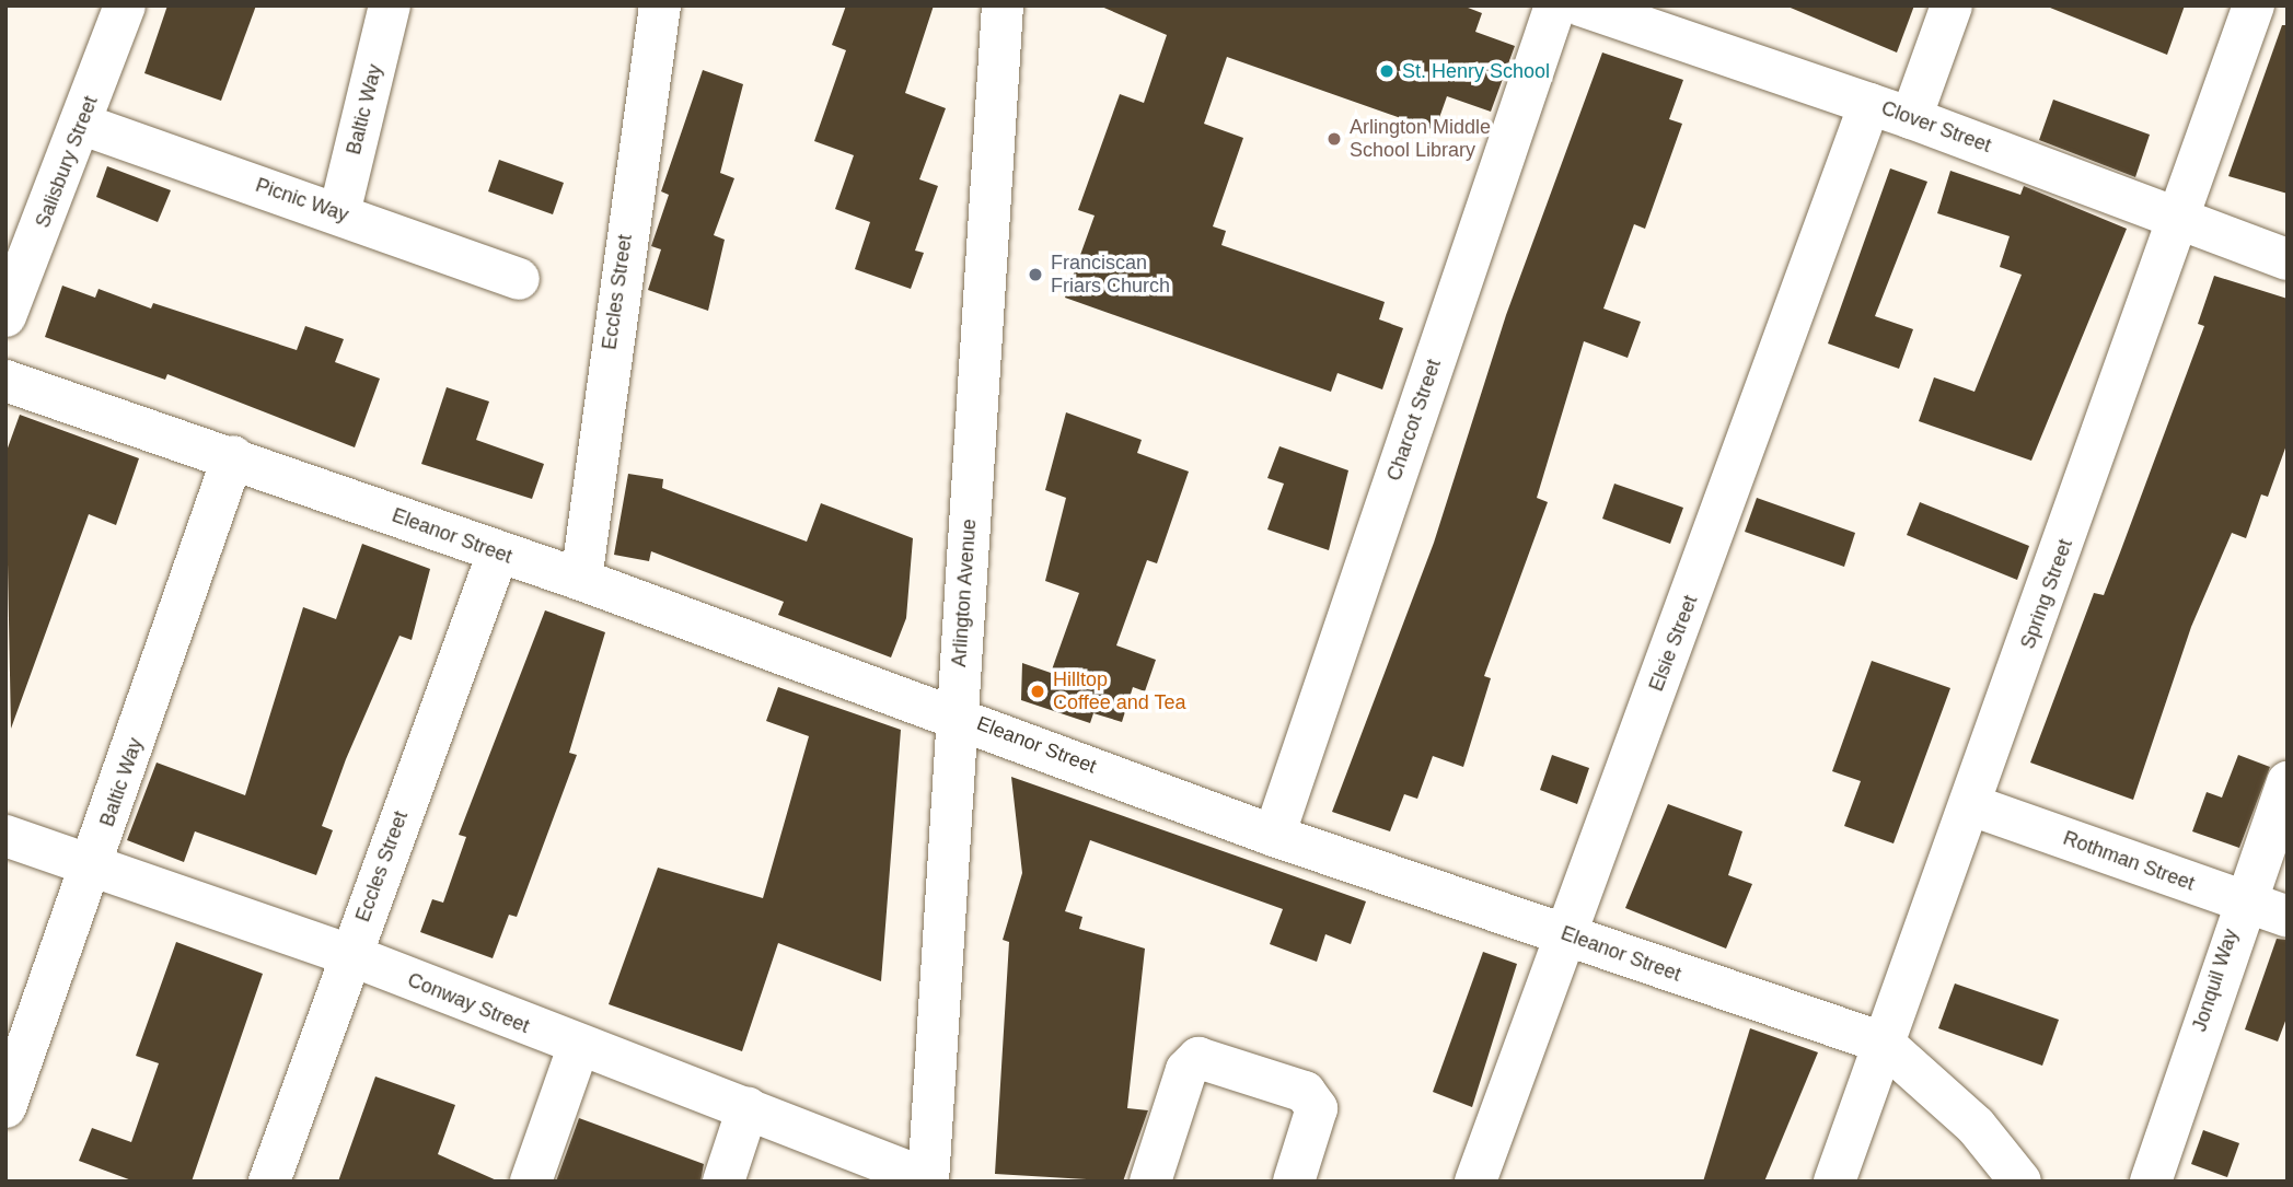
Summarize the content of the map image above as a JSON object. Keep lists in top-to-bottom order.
{
  "streets": {
    "street": [
      "Baltic Way",
      "Clover Street",
      "Salisbury Street",
      "Picnic Way",
      "Eccles Street",
      "Charcot Street",
      "Eleanor Street",
      "Arlington Avenue",
      "Spring Street",
      "Elsie Street",
      "Rothman Street",
      "Jonquil Way",
      "Conway Street"
    ]
  },
  "crossings": [
    ["Baltic Way", "Picnic Way"],
    ["Baltic Way", "Eleanor Street"],
    ["Baltic Way", "Conway Street"],
    ["Clover Street", "Spring Street"],
    ["Clover Street", "Elsie Street"],
    ["Salisbury Street", "Picnic Way"],
    ["Eccles Street", "Eleanor Street"],
    ["Eccles Street", "Conway Street"],
    ["Charcot Street", "Eleanor Street"],
    ["Eleanor Street", "Arlington Avenue"],
    ["Eleanor Street", "Spring Street"],
    ["Eleanor Street", "Elsie Street"],
    ["Arlington Avenue", "Conway Street"],
    ["Spring Street", "Rothman Street"],
    ["Rothman Street", "Jonquil Way"]
  ],
  "places": [
    "St. Henry School",
    "Arlington Middle School Library",
    "Franciscan Friars Church",
    "Hilltop Coffee and Tea"
  ]
}
